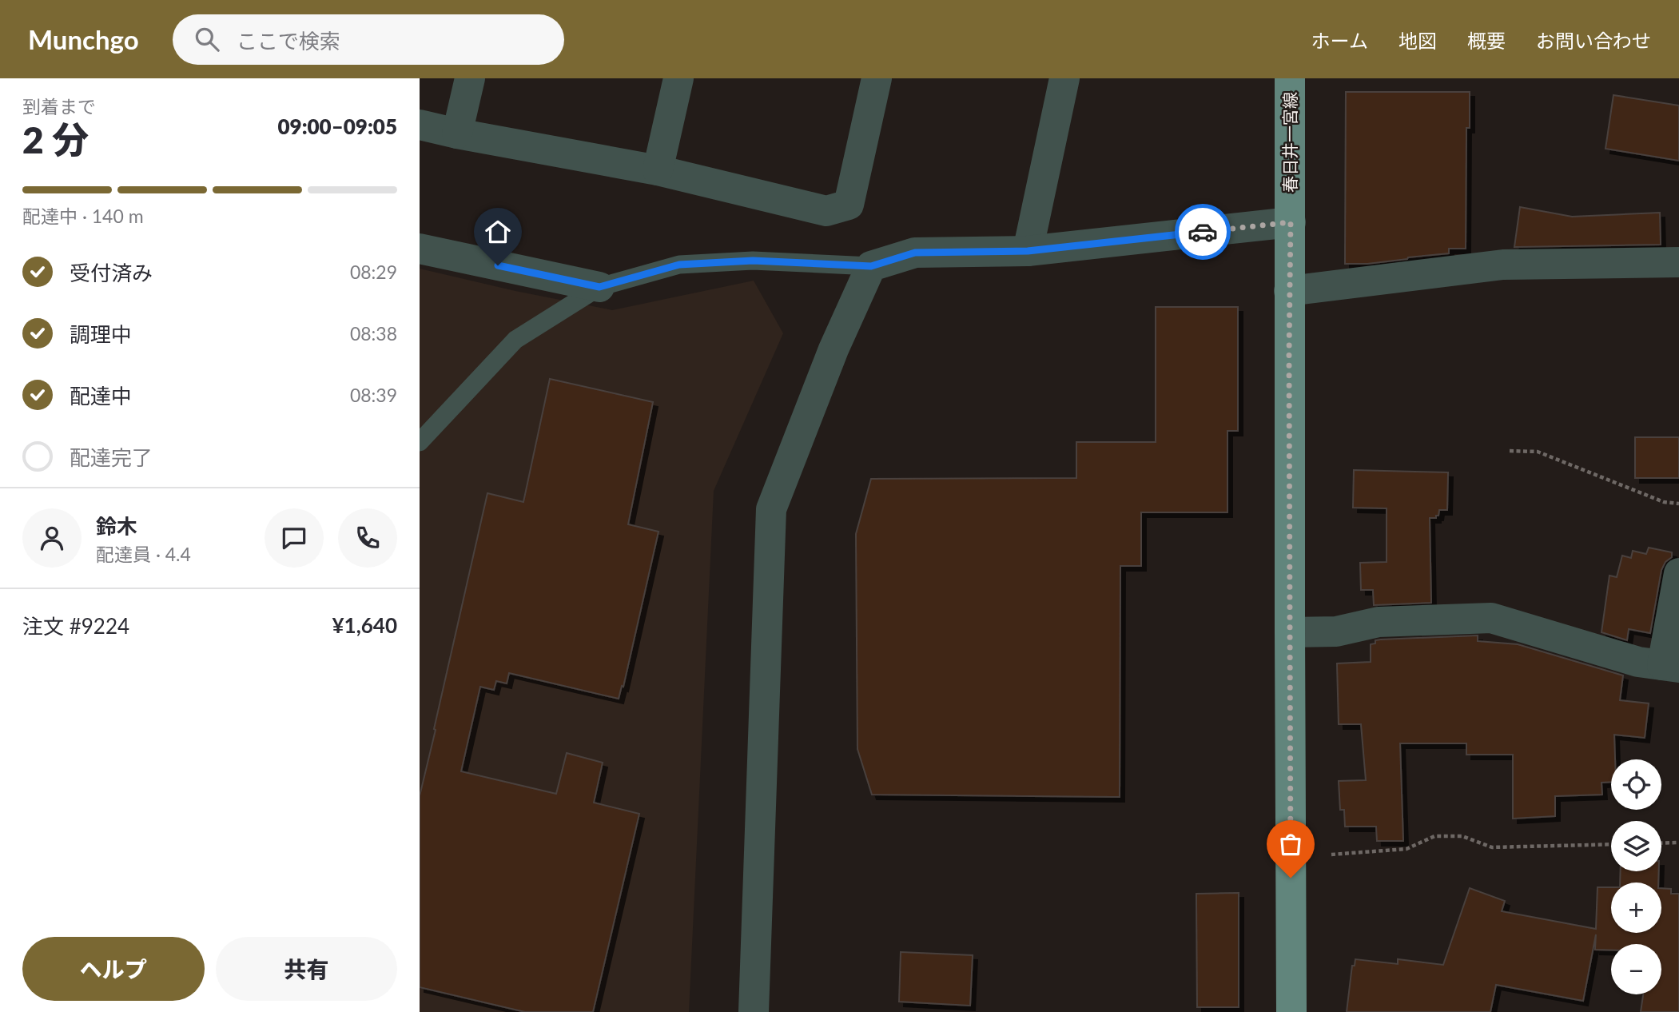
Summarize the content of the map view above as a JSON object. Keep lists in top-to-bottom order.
{
  "streets": {
    "main road": ["春日井一宮線"]
  },
  "page": {
    "header": "Munchgo",
    "search": "ここで検索",
    "nav": [
      "ホーム",
      "地図",
      "概要",
      "お問い合わせ"
    ],
    "heading": ["2 分", "到着まで", "09:00–09:05"],
    "panel": [
      "鈴木",
      "配達員 · 4.4",
      "注文 #9224",
      "¥1,640"
    ],
    "bar": "配達中 · 140 m",
    "list": [
      ["受付済み", "08:29"],
      ["調理中", "08:38"],
      ["配達中", "08:39"],
      "配達完了"
    ],
    "map_buttons": ["+", "−"],
    "buttons": ["ヘルプ", "共有"]
  }
}
